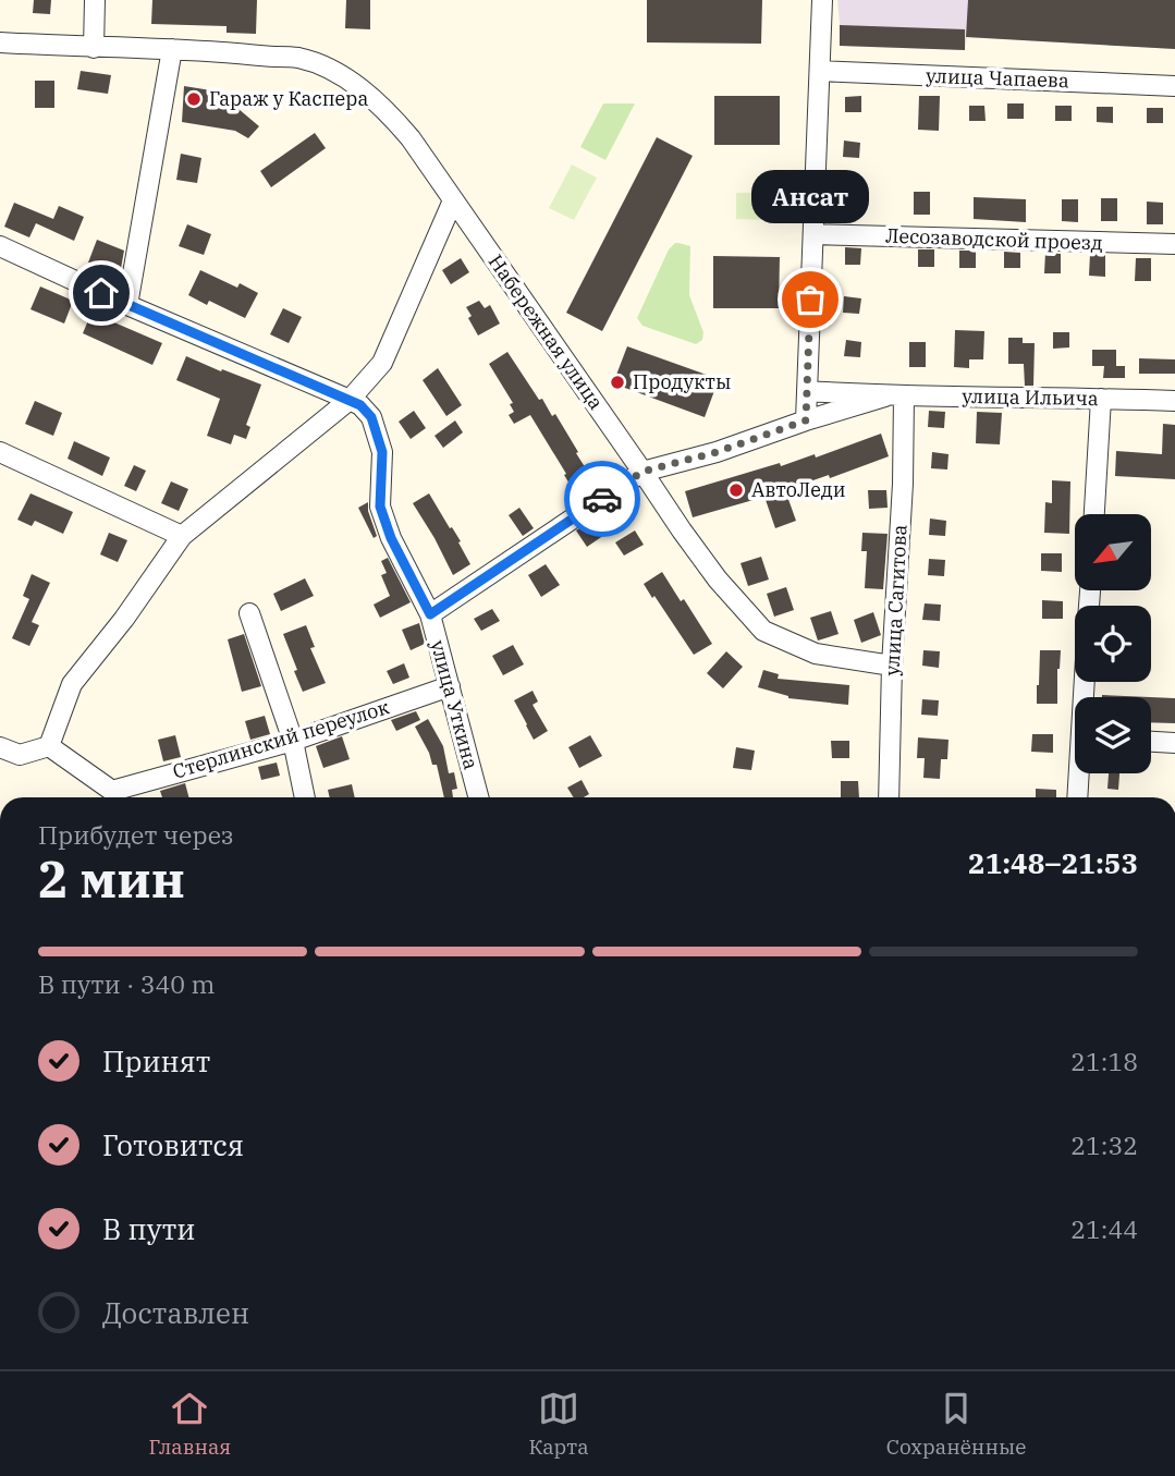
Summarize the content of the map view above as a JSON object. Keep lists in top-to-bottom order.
{
  "streets": {
    "street": [
      "улица Чапаева",
      "Лесозаводской проезд",
      "Набережная улица",
      "улица Ильича",
      "улица Сагитова",
      "улица Уткина",
      "Стерлинский переулок"
    ]
  },
  "crossings": [
    ["Набережная улица", "улица Ильича"],
    ["Набережная улица", "улица Сагитова"],
    ["улица Ильича", "улица Сагитова"],
    ["улица Уткина", "Стерлинский переулок"]
  ],
  "places": [
    "Гараж у Каспера",
    "Ансат",
    "Продукты",
    "АвтоЛеди"
  ],
  "north": "bottom left",
  "page": {
    "bubble": "Ансат",
    "heading": ["2 мин", "Прибудет через", "21:48–21:53"],
    "bar": "В пути · 340 m",
    "list": [
      ["Принят", "21:18"],
      ["Готовится", "21:32"],
      ["В пути", "21:44"],
      "Доставлен"
    ],
    "tabs": ["Главная", "Карта", "Сохранённые"]
  }
}
